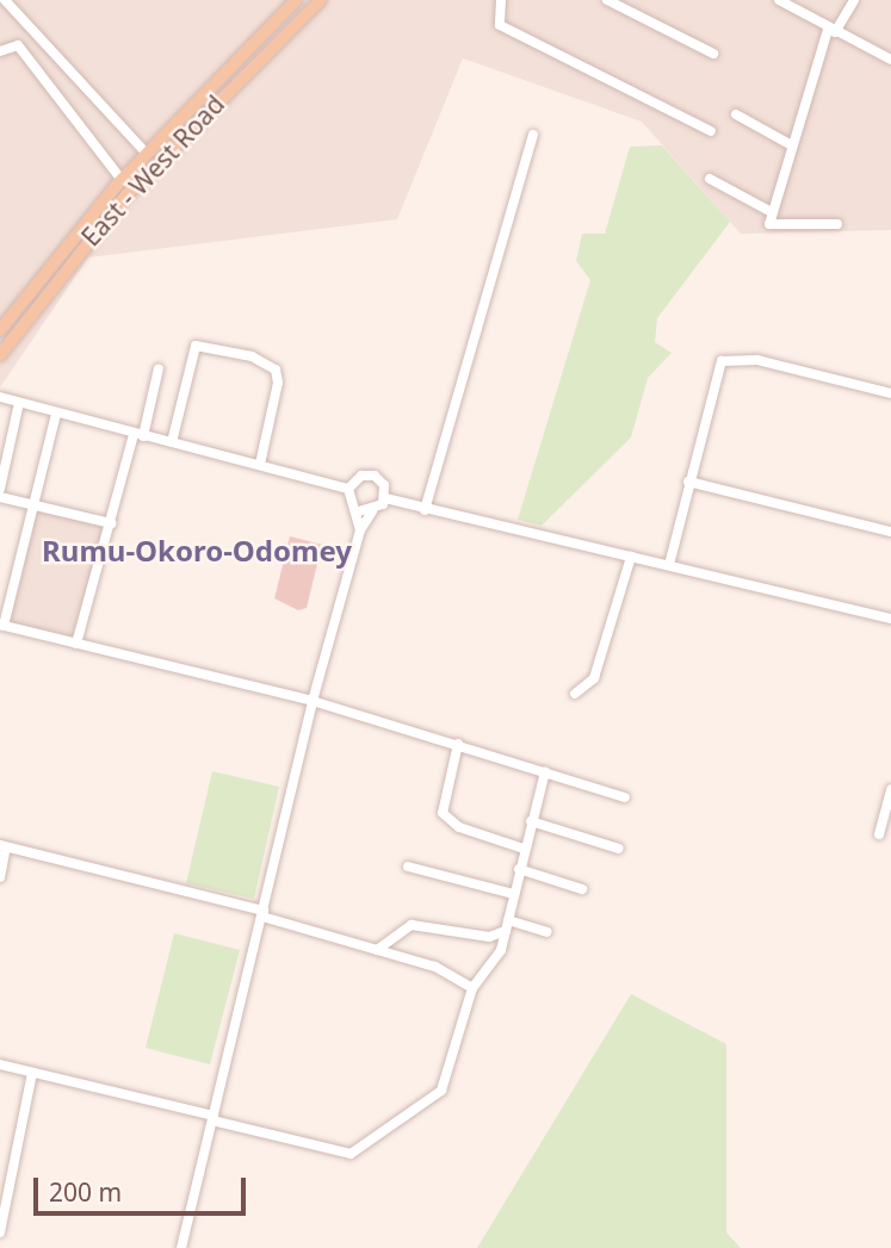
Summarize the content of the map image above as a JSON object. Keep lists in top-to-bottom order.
{
  "streets": {
    "main road": ["East - West Road"]
  },
  "districts": ["Rumu-Okoro-Odomey"],
  "scale_bar": "200 m"
}
